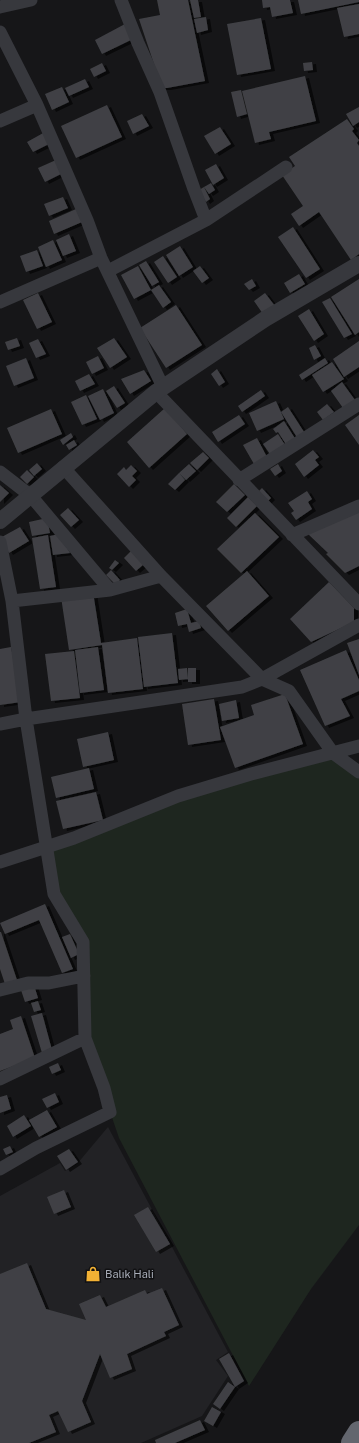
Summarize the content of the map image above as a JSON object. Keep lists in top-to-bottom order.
{
  "places": {
    "shop": ["Balık Hali"]
  }
}
